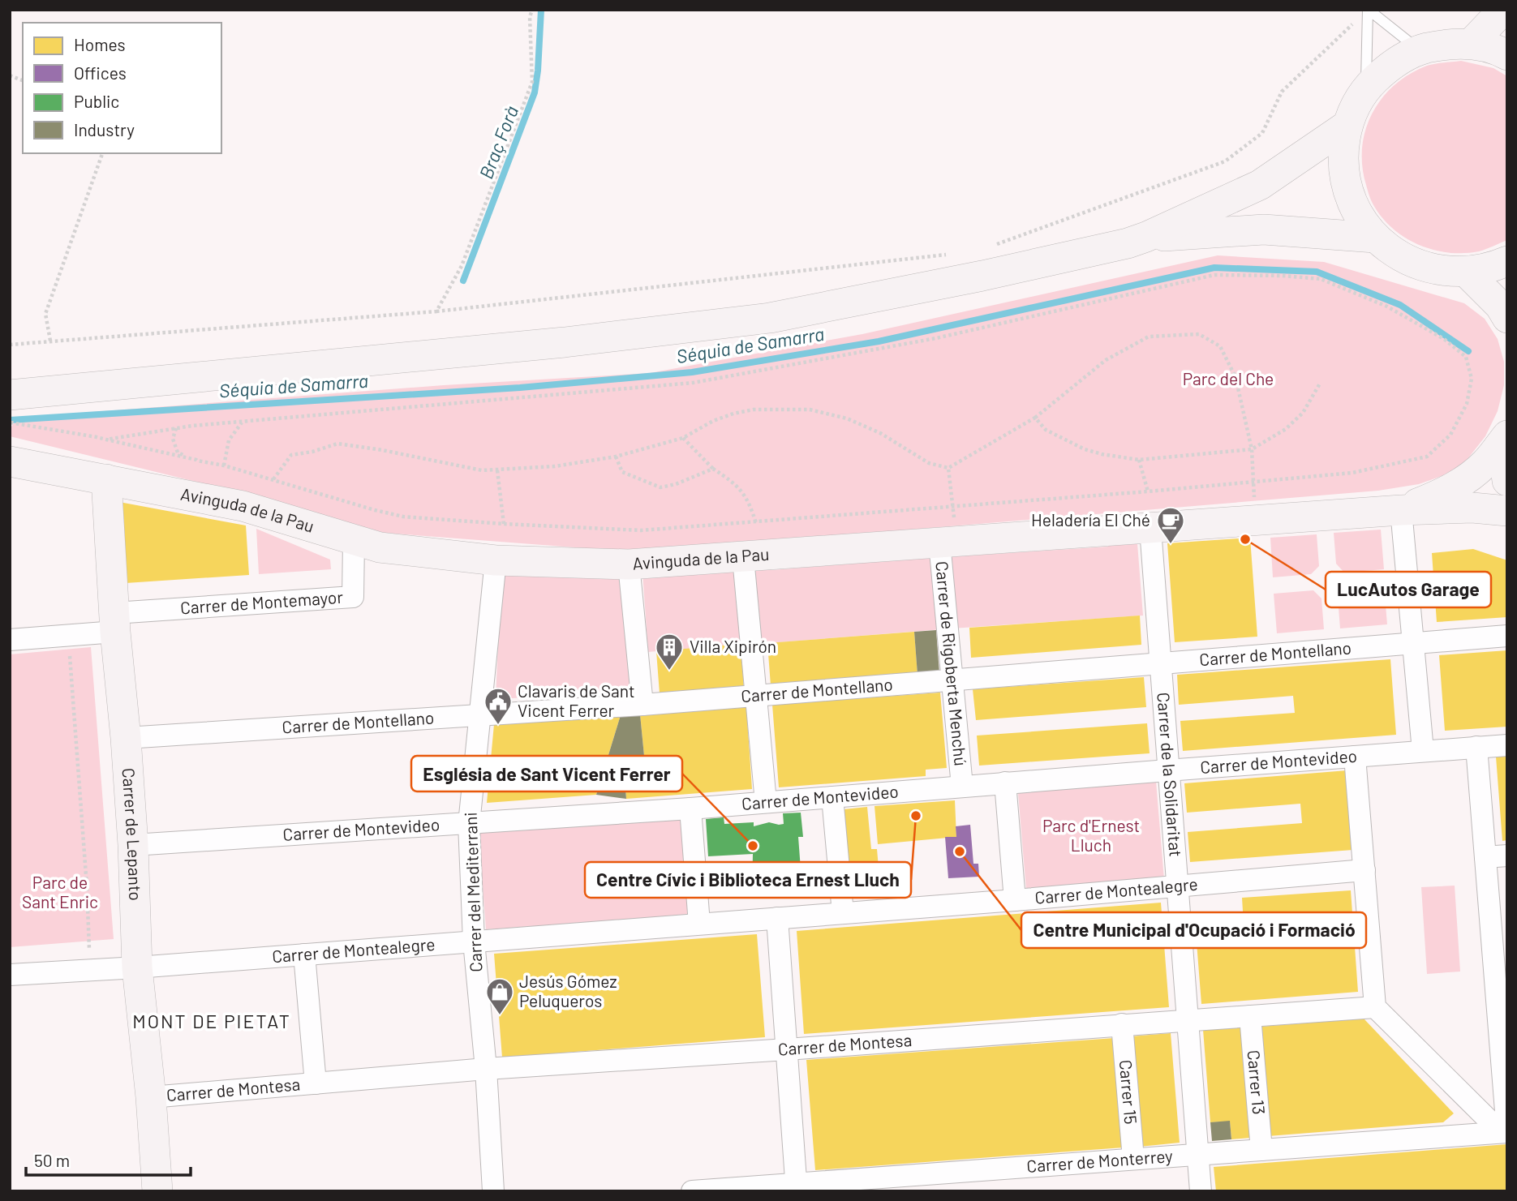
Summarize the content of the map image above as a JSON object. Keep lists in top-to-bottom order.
{
  "streets": {
    "street": [
      "Avinguda de la Pau",
      "Carrer de Montemayor",
      "Carrer de Montellano",
      "Carrer de Rigoberta Menchú",
      "Carrer de Montevideo",
      "Carrer de la Solidaritat",
      "Carrer de Lepanto",
      "Carrer del Mediterrani",
      "Carrer de Montealegre",
      "Carrer de Montesa",
      "Carrer 13",
      "Carrer 15",
      "Carrer de Monterrey"
    ]
  },
  "crossings": [
    ["Avinguda de la Pau", "Carrer de Montemayor"],
    ["Avinguda de la Pau", "Carrer de Rigoberta Menchú"],
    ["Avinguda de la Pau", "Carrer de la Solidaritat"],
    ["Avinguda de la Pau", "Carrer de Lepanto"],
    ["Avinguda de la Pau", "Carrer del Mediterrani"],
    ["Carrer de Montemayor", "Carrer de Lepanto"],
    ["Carrer de Montellano", "Carrer de Rigoberta Menchú"],
    ["Carrer de Montellano", "Carrer de la Solidaritat"],
    ["Carrer de Montellano", "Carrer de Lepanto"],
    ["Carrer de Montellano", "Carrer del Mediterrani"],
    ["Carrer de Rigoberta Menchú", "Carrer de Montevideo"],
    ["Carrer de Montevideo", "Carrer de la Solidaritat"],
    ["Carrer de Montevideo", "Carrer de Lepanto"],
    ["Carrer de Montevideo", "Carrer del Mediterrani"],
    ["Carrer de la Solidaritat", "Carrer de Montealegre"],
    ["Carrer de la Solidaritat", "Carrer de Montesa"],
    ["Carrer de la Solidaritat", "Carrer de Monterrey"],
    ["Carrer de Lepanto", "Carrer de Montealegre"],
    ["Carrer de Lepanto", "Carrer de Montesa"],
    ["Carrer del Mediterrani", "Carrer de Montealegre"],
    ["Carrer del Mediterrani", "Carrer de Montesa"],
    ["Carrer de Montealegre", "Carrer de Montesa"],
    ["Carrer de Montesa", "Carrer 13"],
    ["Carrer de Montesa", "Carrer 15"],
    ["Carrer 13", "Carrer de Monterrey"],
    ["Carrer 15", "Carrer de Monterrey"]
  ],
  "districts": ["MONT DE PIETAT"],
  "water": ["Braç Forà", "Séquia de Samarra"],
  "parks": ["Parc del Che", "Parc d'Ernest Lluch", "Parc de Sant Enric"],
  "places": {
    "other": [
      "LucAutos Garage",
      "Centre Cívic i Biblioteca Ernest Lluch",
      "Església de Sant Vicent Ferrer",
      "Centre Municipal d'Ocupació i Formació"
    ],
    "cafe": ["Heladería El Ché"],
    "building": ["Villa Xipirón"],
    "public building": ["Clavaris de Sant Vicent Ferrer"],
    "shop": ["Jesús Gómez Peluqueros"]
  },
  "legend": [
    "Homes",
    "Offices",
    "Public",
    "Industry"
  ],
  "scale_bar": "50 m"
}
